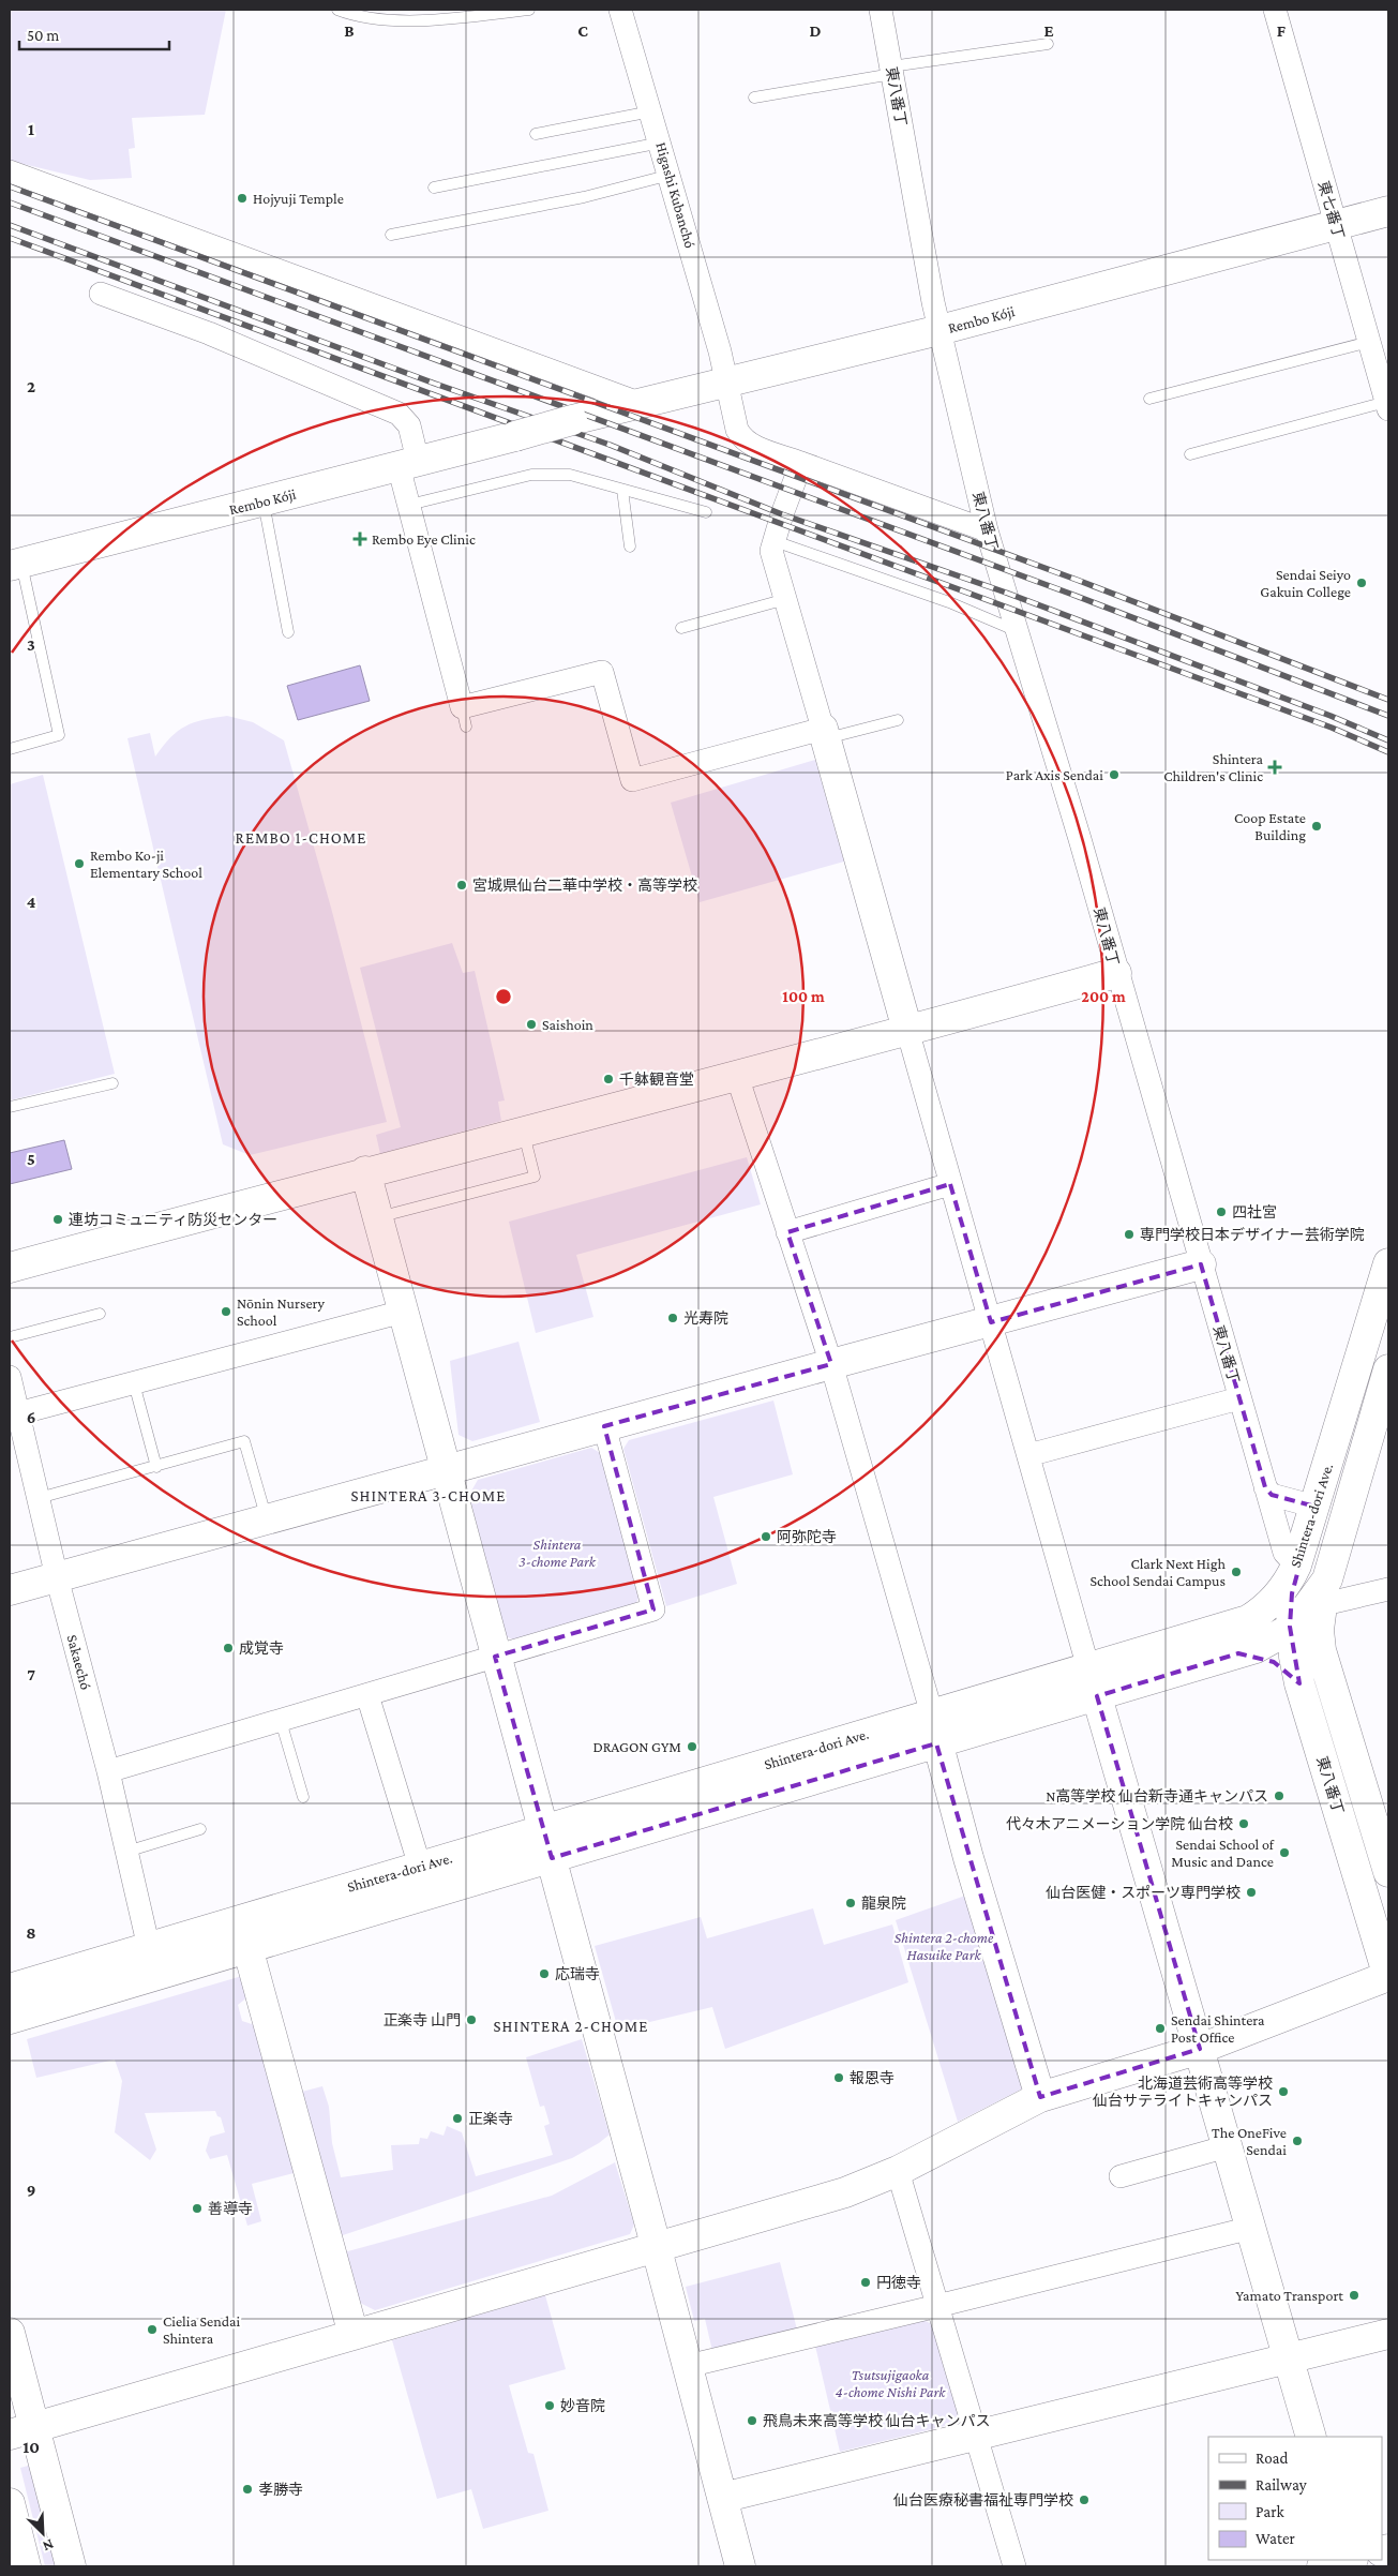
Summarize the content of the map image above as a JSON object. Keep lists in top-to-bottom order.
{
  "streets": {
    "street": [
      "東八番丁",
      "Higashi Kubanchó",
      "東七番丁",
      "Rembo Kóji",
      "Shintera-dori Ave.",
      "Sakaechó"
    ]
  },
  "crossings": [
    ["東八番丁", "Rembo Kóji"],
    ["東八番丁", "Shintera-dori Ave."],
    ["Higashi Kubanchó", "Rembo Kóji"],
    ["東七番丁", "Rembo Kóji"],
    ["Shintera-dori Ave.", "Sakaechó"]
  ],
  "districts": ["REMBO 1-CHOME", "SHINTERA 3-CHOME", "SHINTERA 2-CHOME"],
  "parks": ["Shintera 3-chome Park", "Shintera 2-chome Hasuike Park", "Tsutsujigaoka 4-chome Nishi Park"],
  "places": {
    "other": [
      "Hojyuji Temple",
      "Sendai Seiyo Gakuin College",
      "Park Axis Sendai",
      "Coop Estate Building",
      "Rembo Ko-ji Elementary School",
      "宮城県仙台二華中学校・高等学校",
      "Saishoin",
      "千躰観音堂",
      "四社宮",
      "連坊コミュニティ防災センター",
      "専門学校日本デザイナー芸術学院",
      "Nōnin Nursery School",
      "光寿院",
      "阿弥陀寺",
      "Clark Next High School Sendai Campus",
      "成覚寺",
      "DRAGON GYM",
      "N高等学校 仙台新寺通キャンパス",
      "代々木アニメーション学院 仙台校",
      "Sendai School of Music and Dance",
      "仙台医健・スポーツ専門学校",
      "龍泉院",
      "応瑞寺",
      "正楽寺 山門",
      "Sendai Shintera Post Office",
      "報恩寺",
      "北海道芸術高等学校 仙台サテライトキャンパス",
      "正楽寺",
      "The OneFive Sendai",
      "善導寺",
      "円徳寺",
      "Yamato Transport",
      "Cielia Sendai Shintera",
      "妙音院",
      "飛鳥未来高等学校 仙台キャンパス",
      "孝勝寺",
      "仙台医療秘書福祉専門学校"
    ],
    "health": ["Rembo Eye Clinic", "Shintera Children's Clinic"]
  },
  "legend": [
    "Road",
    "Railway",
    "Park",
    "Water"
  ],
  "scale_bar": "50 m",
  "north": "bottom right",
  "grid": {
    "columns": [
      "B",
      "C",
      "D",
      "E",
      "F"
    ],
    "rows": [
      "1",
      "2",
      "3",
      "4",
      "5",
      "6",
      "7",
      "8",
      "9",
      "10"
    ]
  },
  "rings": ["100 m", "200 m"]
}
